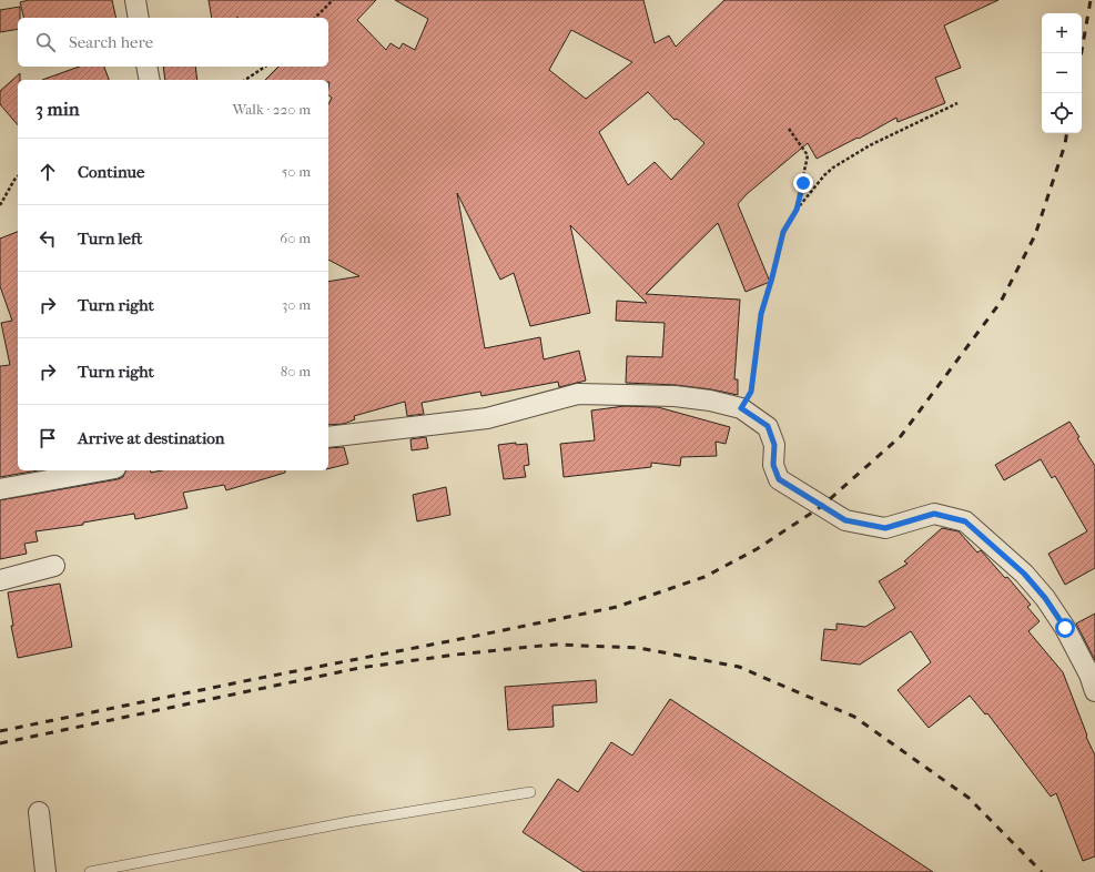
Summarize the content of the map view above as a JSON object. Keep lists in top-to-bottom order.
{
  "page": {
    "map_buttons": ["+", "−"],
    "search": "Search here",
    "heading": ["3 min", "Walk · 220 m"],
    "list": [
      ["Continue", "50 m"],
      ["Turn left", "60 m"],
      ["Turn right", "30 m"],
      ["Turn right", "80 m"],
      "Arrive at destination"
    ]
  }
}
